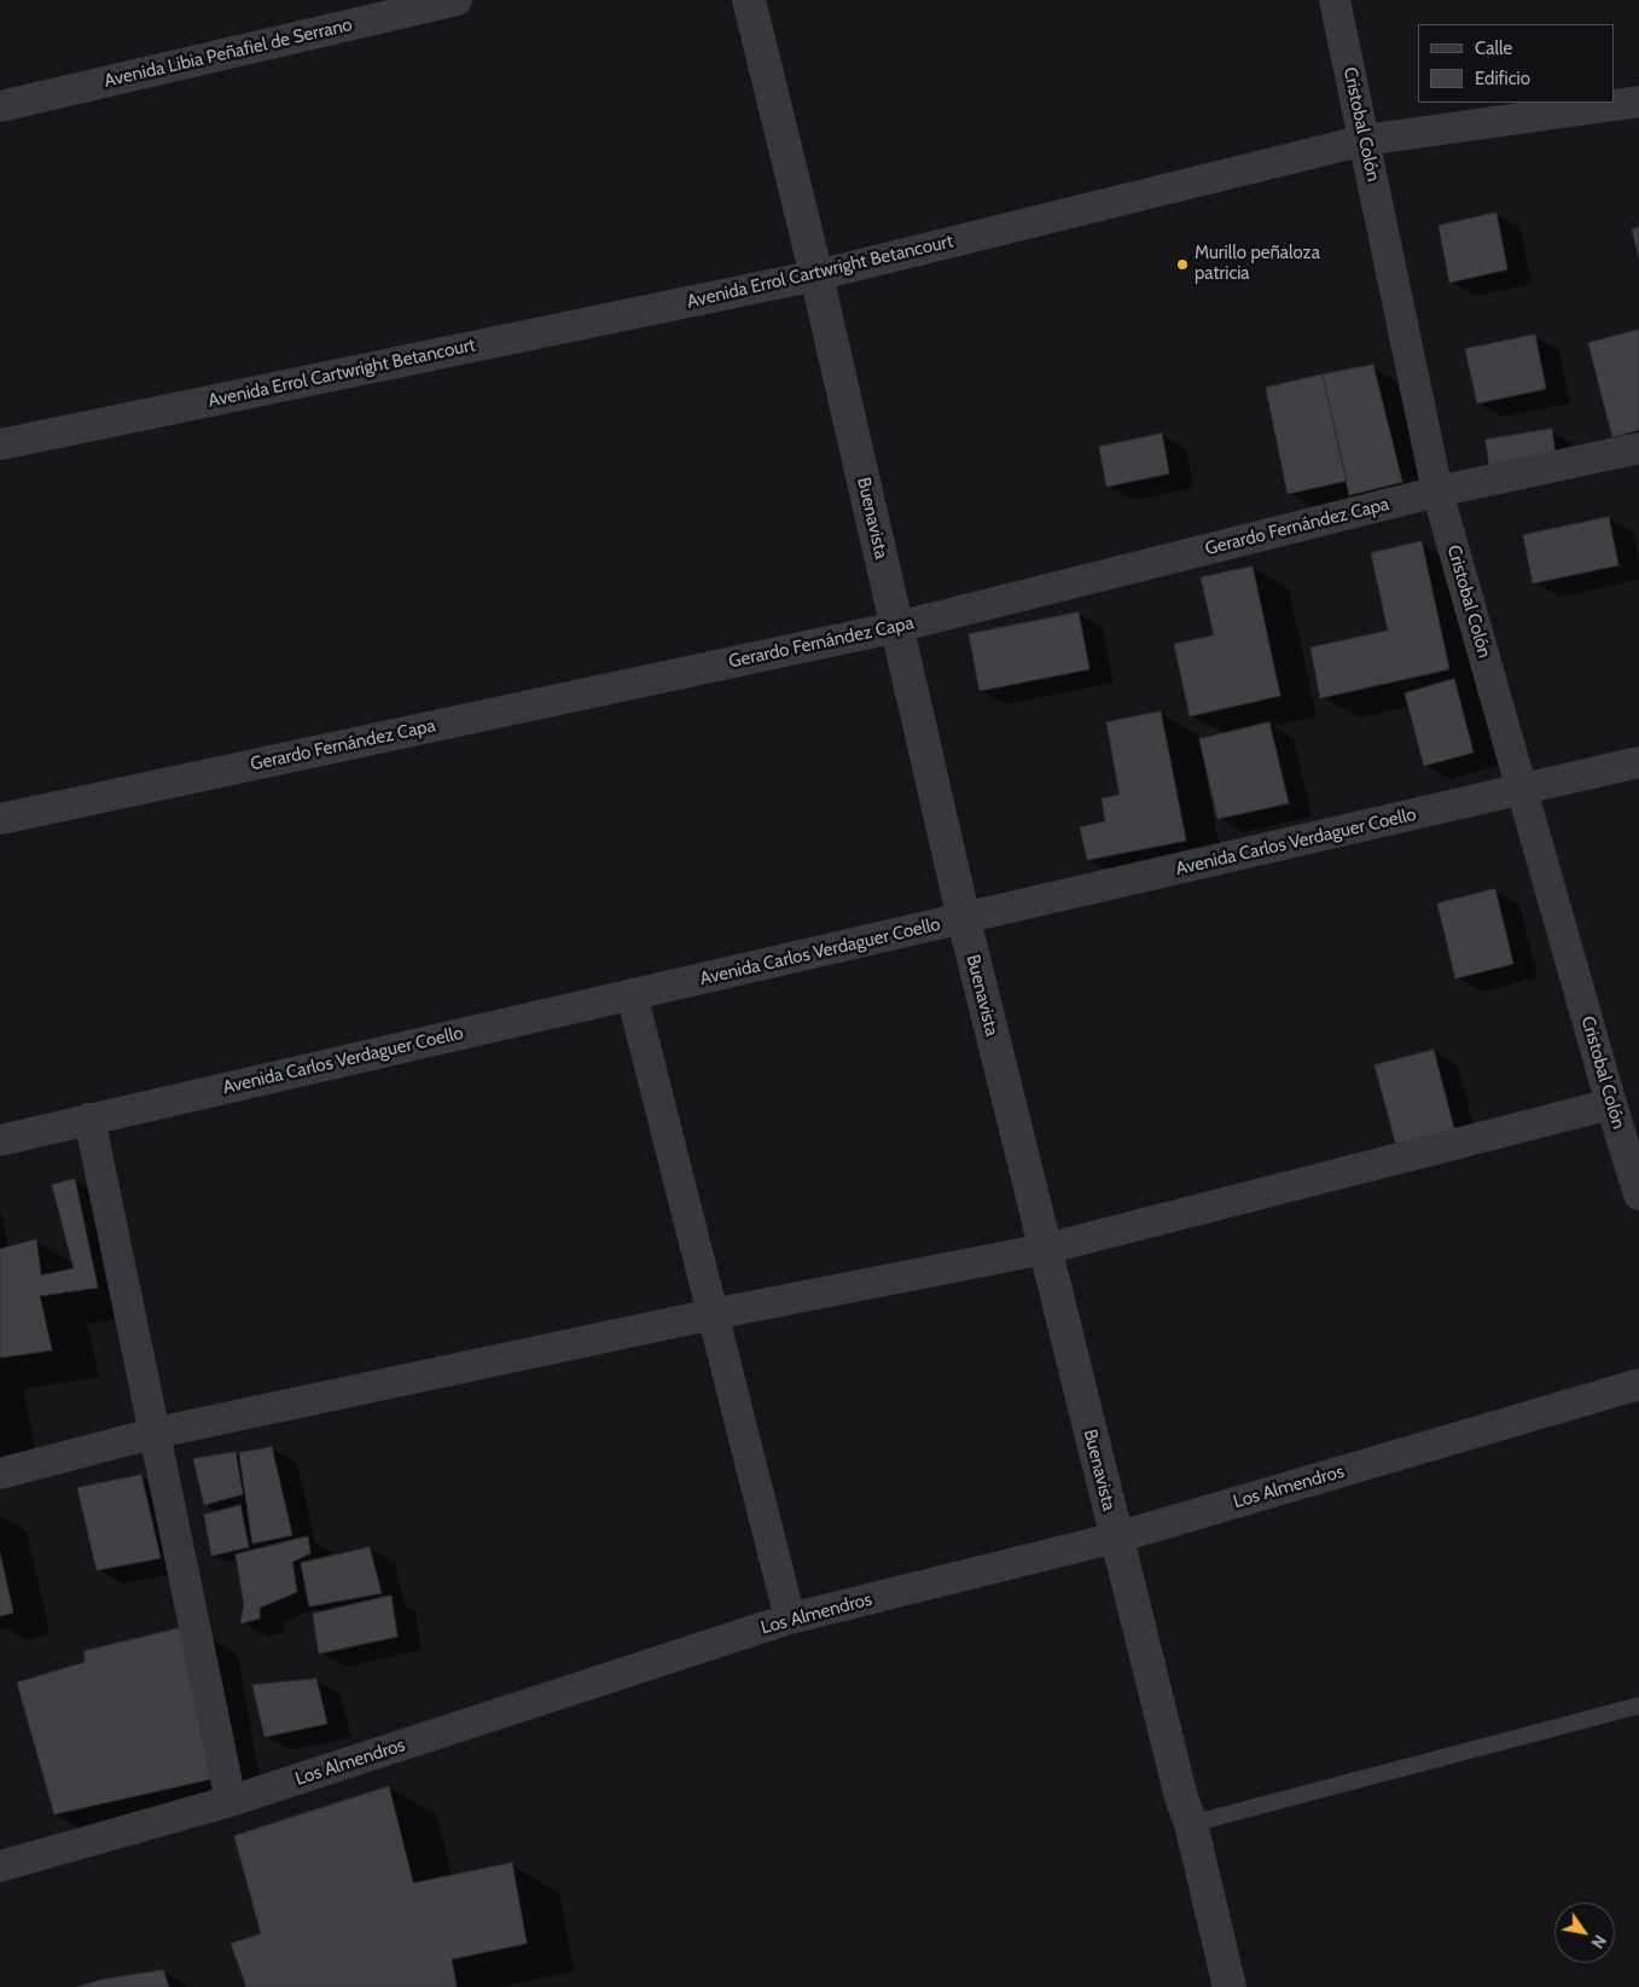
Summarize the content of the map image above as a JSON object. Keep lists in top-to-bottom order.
{
  "streets": {
    "street": [
      "Avenida Libia Peñafiel de Serrano",
      "Cristobal Colón",
      "Avenida Errol Cartwright Betancourt",
      "Buenavista",
      "Gerardo Fernández Capa",
      "Avenida Carlos Verdaguer Coello",
      "Los Almendros"
    ]
  },
  "crossings": [
    ["Cristobal Colón", "Avenida Errol Cartwright Betancourt"],
    ["Cristobal Colón", "Gerardo Fernández Capa"],
    ["Cristobal Colón", "Avenida Carlos Verdaguer Coello"],
    ["Avenida Errol Cartwright Betancourt", "Buenavista"],
    ["Buenavista", "Gerardo Fernández Capa"],
    ["Buenavista", "Avenida Carlos Verdaguer Coello"],
    ["Buenavista", "Los Almendros"]
  ],
  "places": ["Murillo peñaloza patricia"],
  "legend": ["Calle", "Edificio"],
  "north": "bottom right"
}
